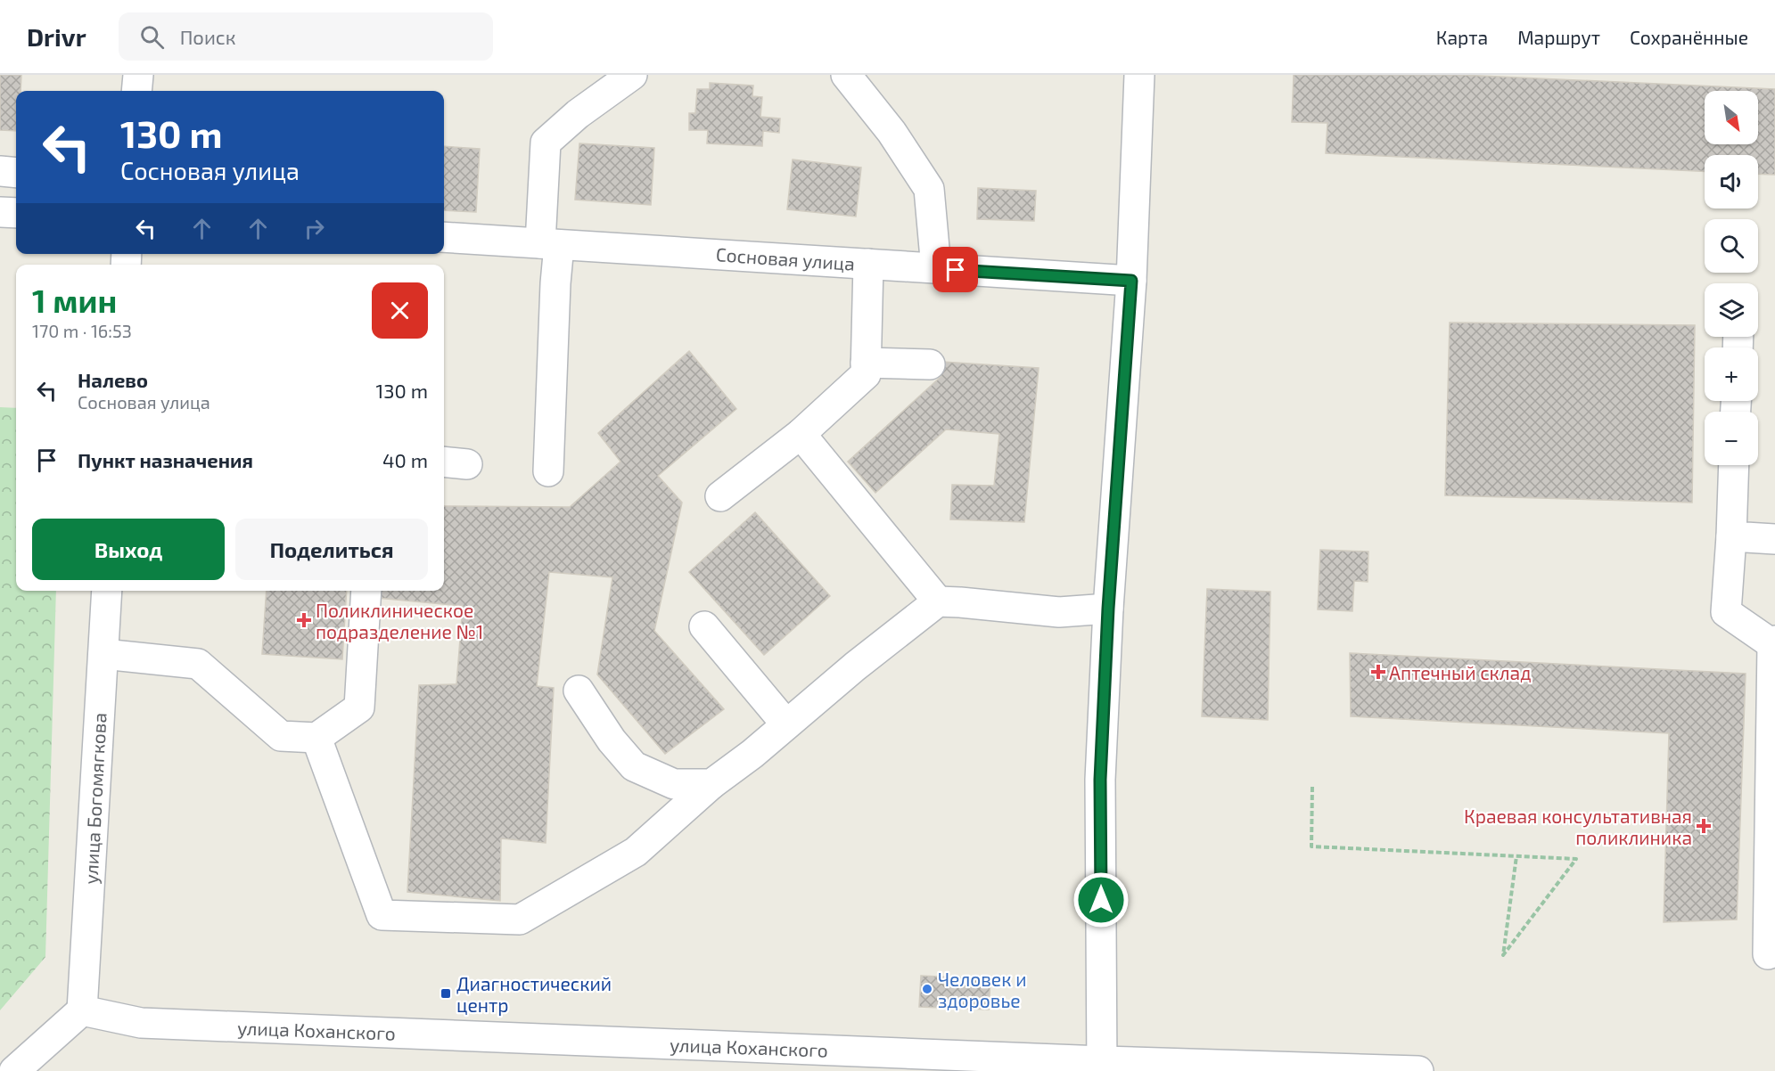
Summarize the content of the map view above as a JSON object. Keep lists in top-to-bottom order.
{
  "streets": {
    "street": ["Сосновая улица", "улица Богомягкова", "улица Коханского"]
  },
  "crossings": [
    ["улица Богомягкова", "улица Коханского"]
  ],
  "places": {
    "health": ["Поликлиническое подразделение №1", "Аптечный склад", "Краевая консультативная поликлиника"],
    "other": ["Человек и здоровье"],
    "transit": ["Диагностический центр"]
  },
  "north": "bottom right",
  "page": {
    "header": "Drivr",
    "search": "Поиск",
    "nav": ["Карта", "Маршрут", "Сохранённые"],
    "map_buttons": ["+", "−"],
    "turn": ["130 m", "Сосновая улица"],
    "heading": ["1 мин", "170 m · 16:53"],
    "list": [
      {
        "name": "Налево",
        "note": "Сосновая улица",
        "value": "130 m"
      },
      {
        "name": "Пункт назначения",
        "value": "40 m"
      }
    ],
    "buttons": ["Выход", "Поделиться"]
  }
}
